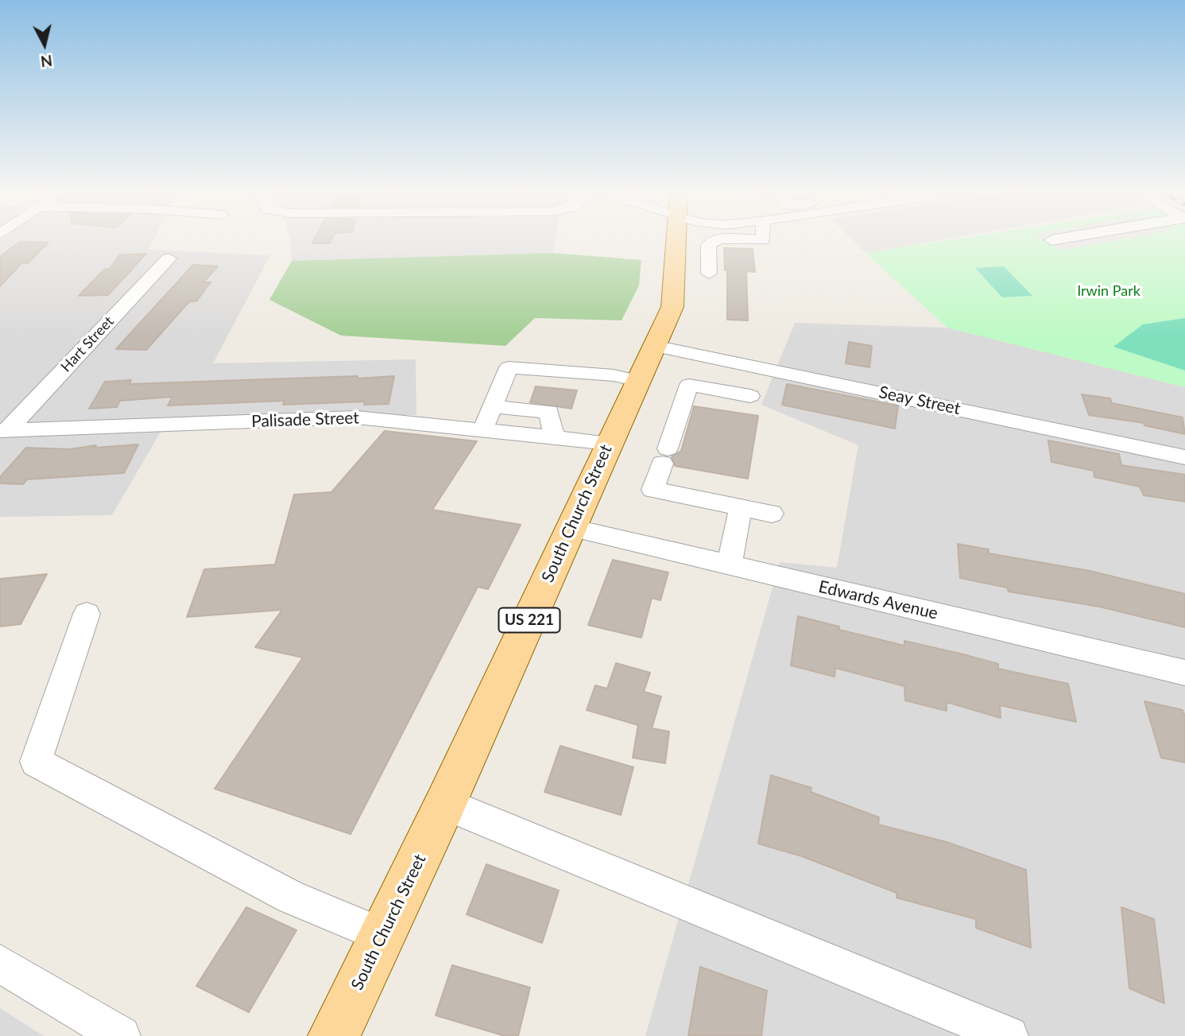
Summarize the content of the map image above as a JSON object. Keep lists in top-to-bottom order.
{
  "streets": {
    "main road": ["South Church Street", "US 221"],
    "street": [
      "Hart Street",
      "Seay Street",
      "Palisade Street",
      "Edwards Avenue"
    ]
  },
  "crossings": [
    ["Hart Street", "Palisade Street"],
    ["Seay Street", "South Church Street"],
    ["Palisade Street", "South Church Street"],
    ["South Church Street", "Edwards Avenue"]
  ],
  "parks": ["Irwin Park"],
  "north": "bottom"
}
